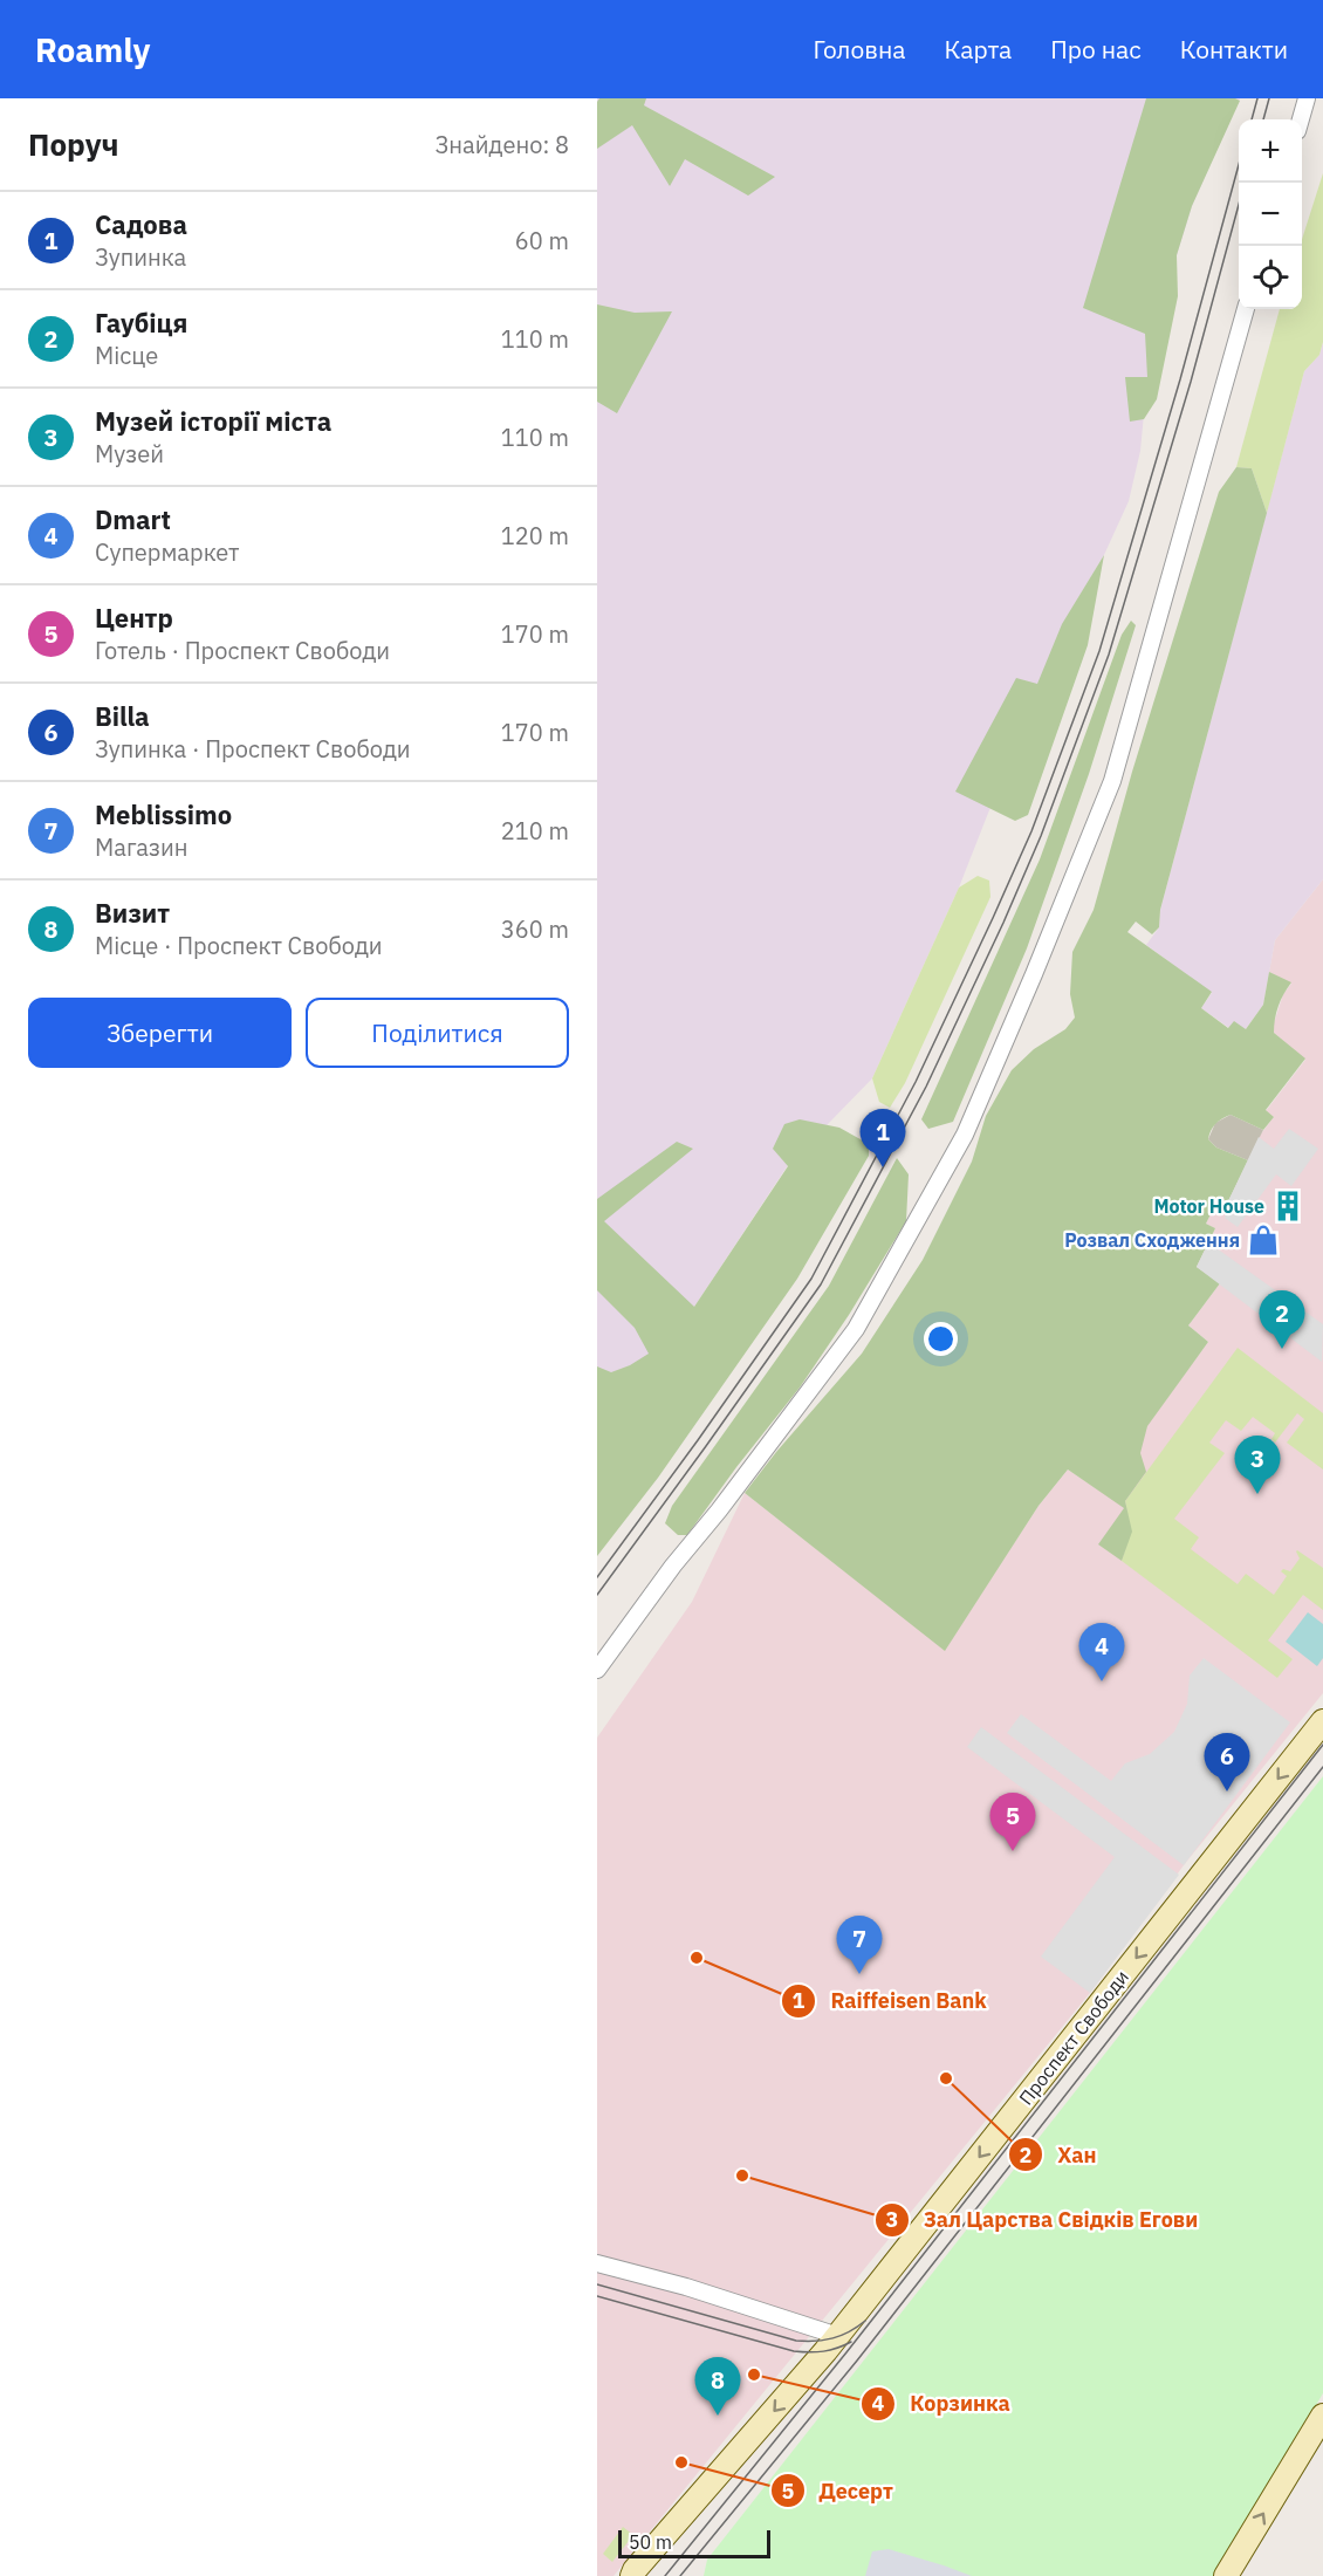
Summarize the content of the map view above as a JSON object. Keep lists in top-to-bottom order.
{
  "streets": {
    "main road": ["Проспект Свободи"]
  },
  "one_way": ["Проспект Свободи"],
  "places": {
    "building": ["Motor House"],
    "shop": ["Розвал Сходження"],
    "other": [
      "Raiffeisen Bank",
      "Хан",
      "Зал Царства Свiдкiв Егови",
      "Корзинка",
      "Десерт"
    ]
  },
  "scale_bar": "50 m",
  "page": {
    "header": "Roamly",
    "nav": [
      "Головна",
      "Карта",
      "Про нас",
      "Контакти"
    ],
    "heading": ["Поруч", "Знайдено: 8"],
    "map_buttons": ["+", "−"],
    "list": [
      {
        "mark": "1",
        "name": "Садова",
        "note": "Зупинка",
        "value": "60 m"
      },
      {
        "mark": "2",
        "name": "Гаубіця",
        "note": "Місце",
        "value": "110 m"
      },
      {
        "mark": "3",
        "name": "Музей історії міста",
        "note": "Музей",
        "value": "110 m"
      },
      {
        "mark": "4",
        "name": "Dmart",
        "note": "Супермаркет",
        "value": "120 m"
      },
      {
        "mark": "5",
        "name": "Центр",
        "note": "Готель · Проспект Свободи",
        "value": "170 m"
      },
      {
        "mark": "6",
        "name": "Billa",
        "note": "Зупинка · Проспект Свободи",
        "value": "170 m"
      },
      {
        "mark": "7",
        "name": "Meblissimo",
        "note": "Магазин",
        "value": "210 m"
      },
      {
        "mark": "8",
        "name": "Визит",
        "note": "Місце · Проспект Свободи",
        "value": "360 m"
      }
    ],
    "buttons": ["Зберегти", "Поділитися"],
    "pins": [
      "1",
      "2",
      "3",
      "4",
      "6",
      "5",
      "7",
      "8"
    ],
    "scale": "50 m"
  }
}
